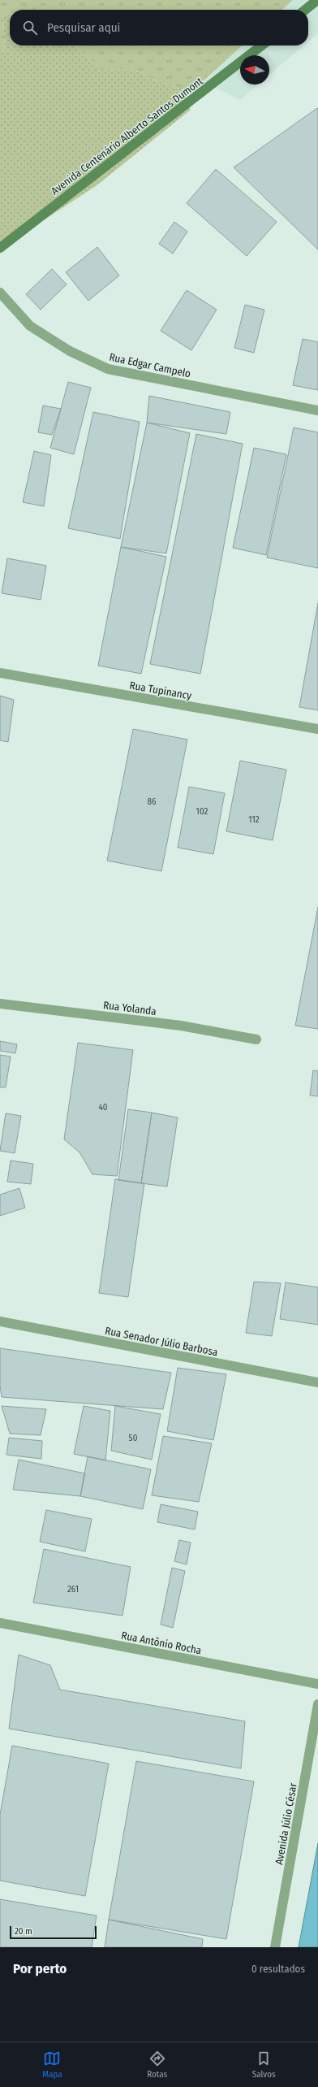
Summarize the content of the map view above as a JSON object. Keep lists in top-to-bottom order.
{
  "streets": {
    "main road": ["Avenida Centenário Alberto Santos Dumont"],
    "street": [
      "Rua Edgar Campelo",
      "Rua Tupinancy",
      "Rua Yolanda",
      "Rua Senador Júlio Barbosa",
      "Rua Antônio Rocha",
      "Avenida Júlio César"
    ]
  },
  "house_numbers": [
    "86",
    "102",
    "112",
    "40",
    "50",
    "261"
  ],
  "scale_bar": "20 m",
  "north": "left",
  "page": {
    "search": "Pesquisar aqui",
    "scale": "20 m",
    "heading": ["Por perto", "0 resultados"],
    "nav": ["Mapa", "Rotas", "Salvos"]
  }
}
